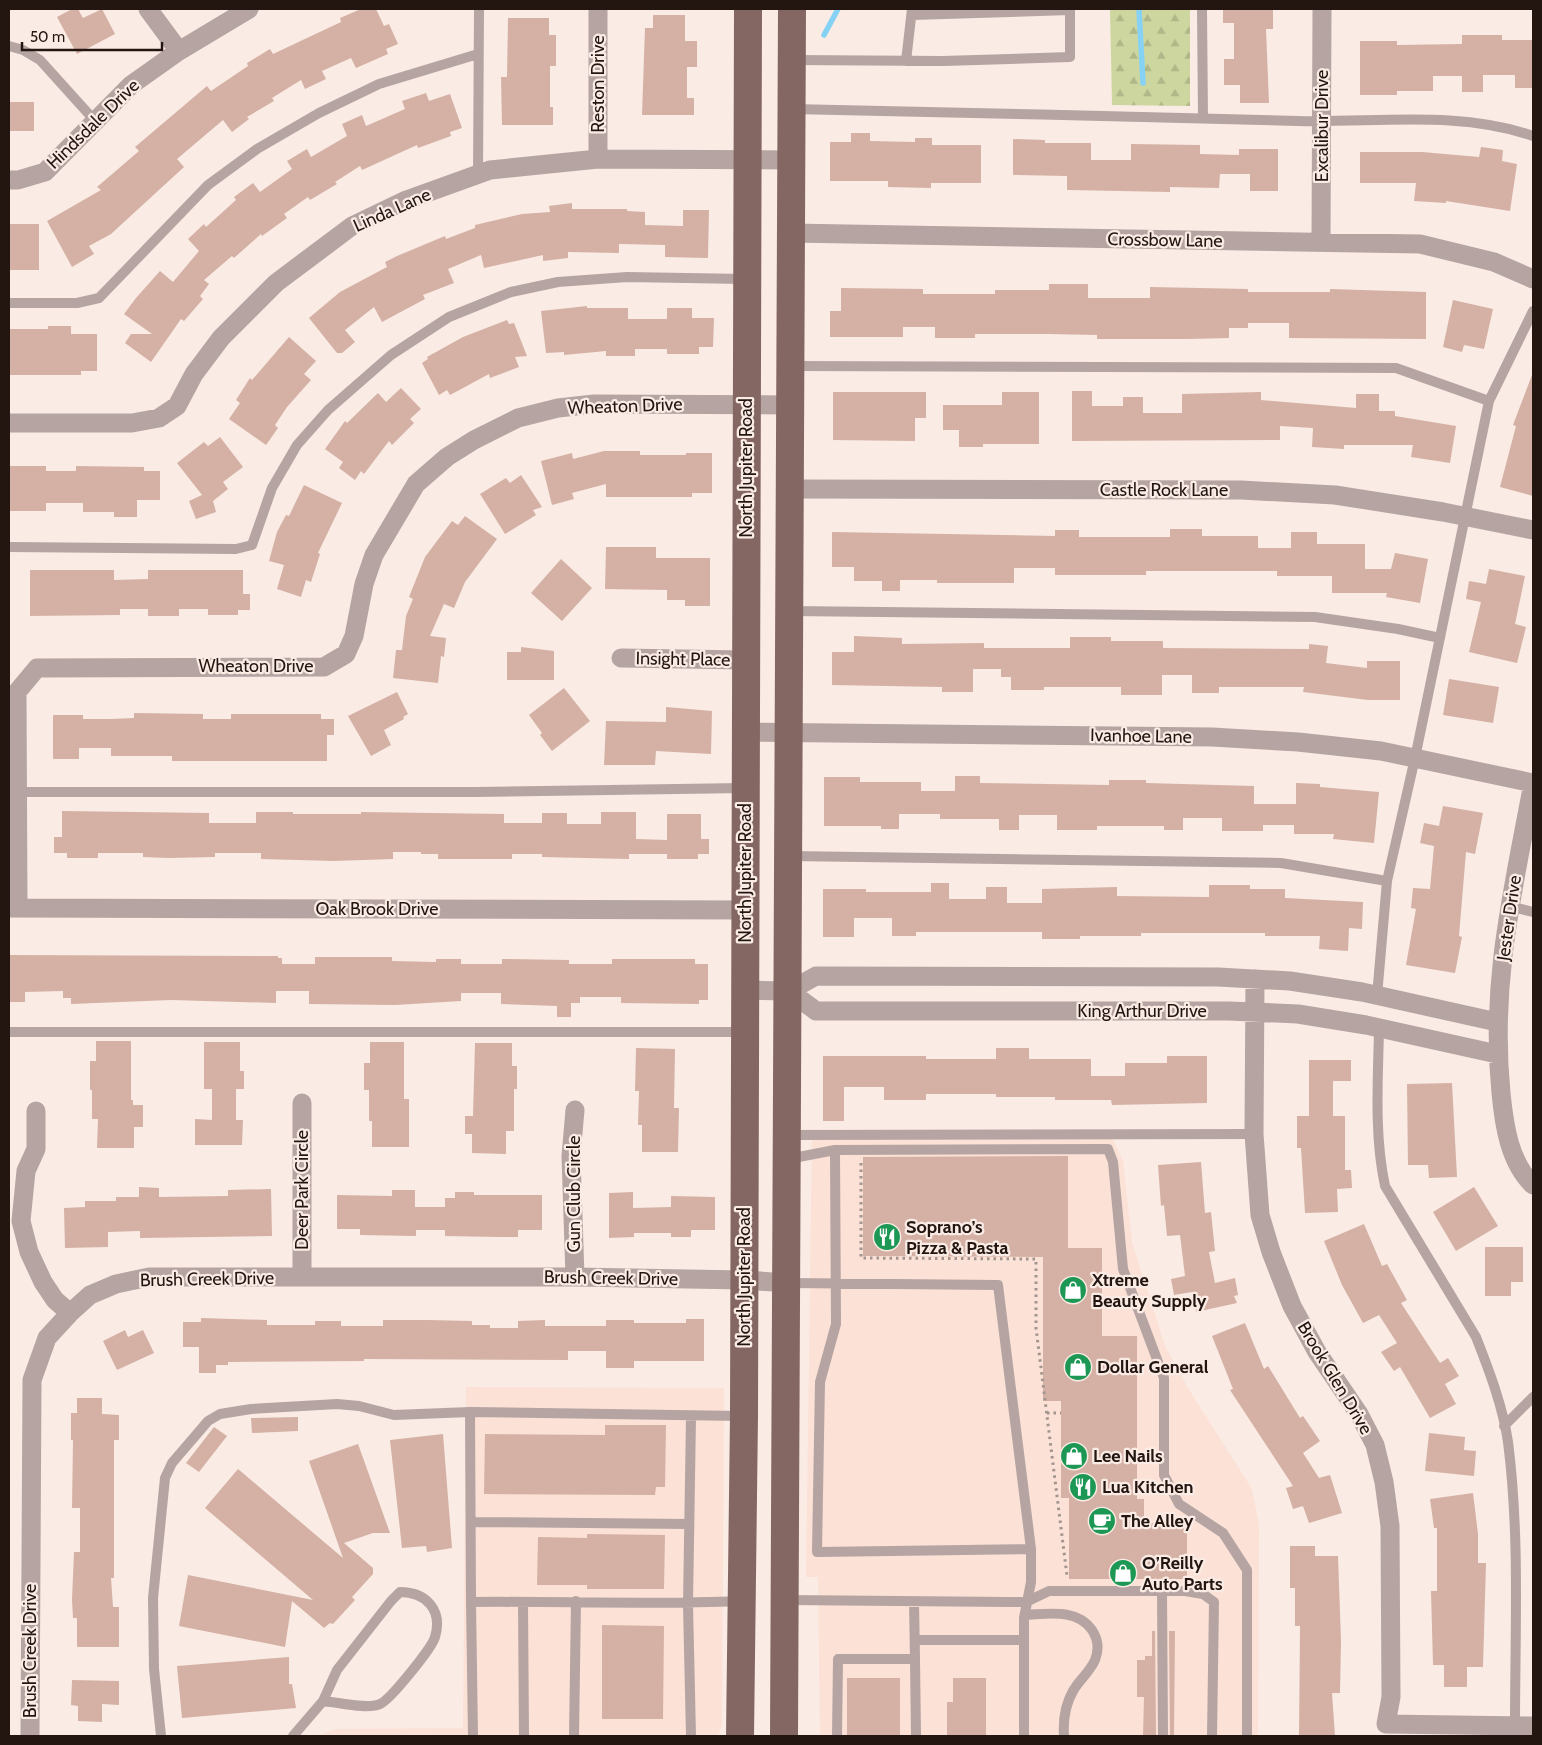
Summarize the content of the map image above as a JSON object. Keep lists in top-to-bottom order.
{
  "streets": {
    "main road": ["North Jupiter Road"],
    "street": [
      "Reston Drive",
      "Hindsdale Drive",
      "Excalibur Drive",
      "Linda Lane",
      "Crossbow Lane",
      "Wheaton Drive",
      "Castle Rock Lane",
      "Insight Place",
      "Ivanhoe Lane",
      "Oak Brook Drive",
      "Jester Drive",
      "King Arthur Drive",
      "Deer Park Circle",
      "Gun Club Circle",
      "Brush Creek Drive",
      "Brook Glen Drive"
    ]
  },
  "crossings": [
    ["Reston Drive", "Linda Lane"],
    ["Excalibur Drive", "Crossbow Lane"],
    ["Linda Lane", "North Jupiter Road"],
    ["Wheaton Drive", "North Jupiter Road"],
    ["Wheaton Drive", "Oak Brook Drive"],
    ["North Jupiter Road", "Insight Place"],
    ["North Jupiter Road", "Ivanhoe Lane"],
    ["North Jupiter Road", "Oak Brook Drive"],
    ["North Jupiter Road", "Brush Creek Drive"],
    ["Ivanhoe Lane", "Jester Drive"],
    ["Jester Drive", "King Arthur Drive"],
    ["King Arthur Drive", "Brook Glen Drive"],
    ["Deer Park Circle", "Brush Creek Drive"],
    ["Gun Club Circle", "Brush Creek Drive"]
  ],
  "places": {
    "restaurant": ["Soprano’s Pizza & Pasta", "Lua Kitchen"],
    "shop": [
      "Xtreme Beauty Supply",
      "Dollar General",
      "Lee Nails",
      "O’Reilly Auto Parts"
    ],
    "cafe": ["The Alley"]
  },
  "scale_bar": "50 m"
}
